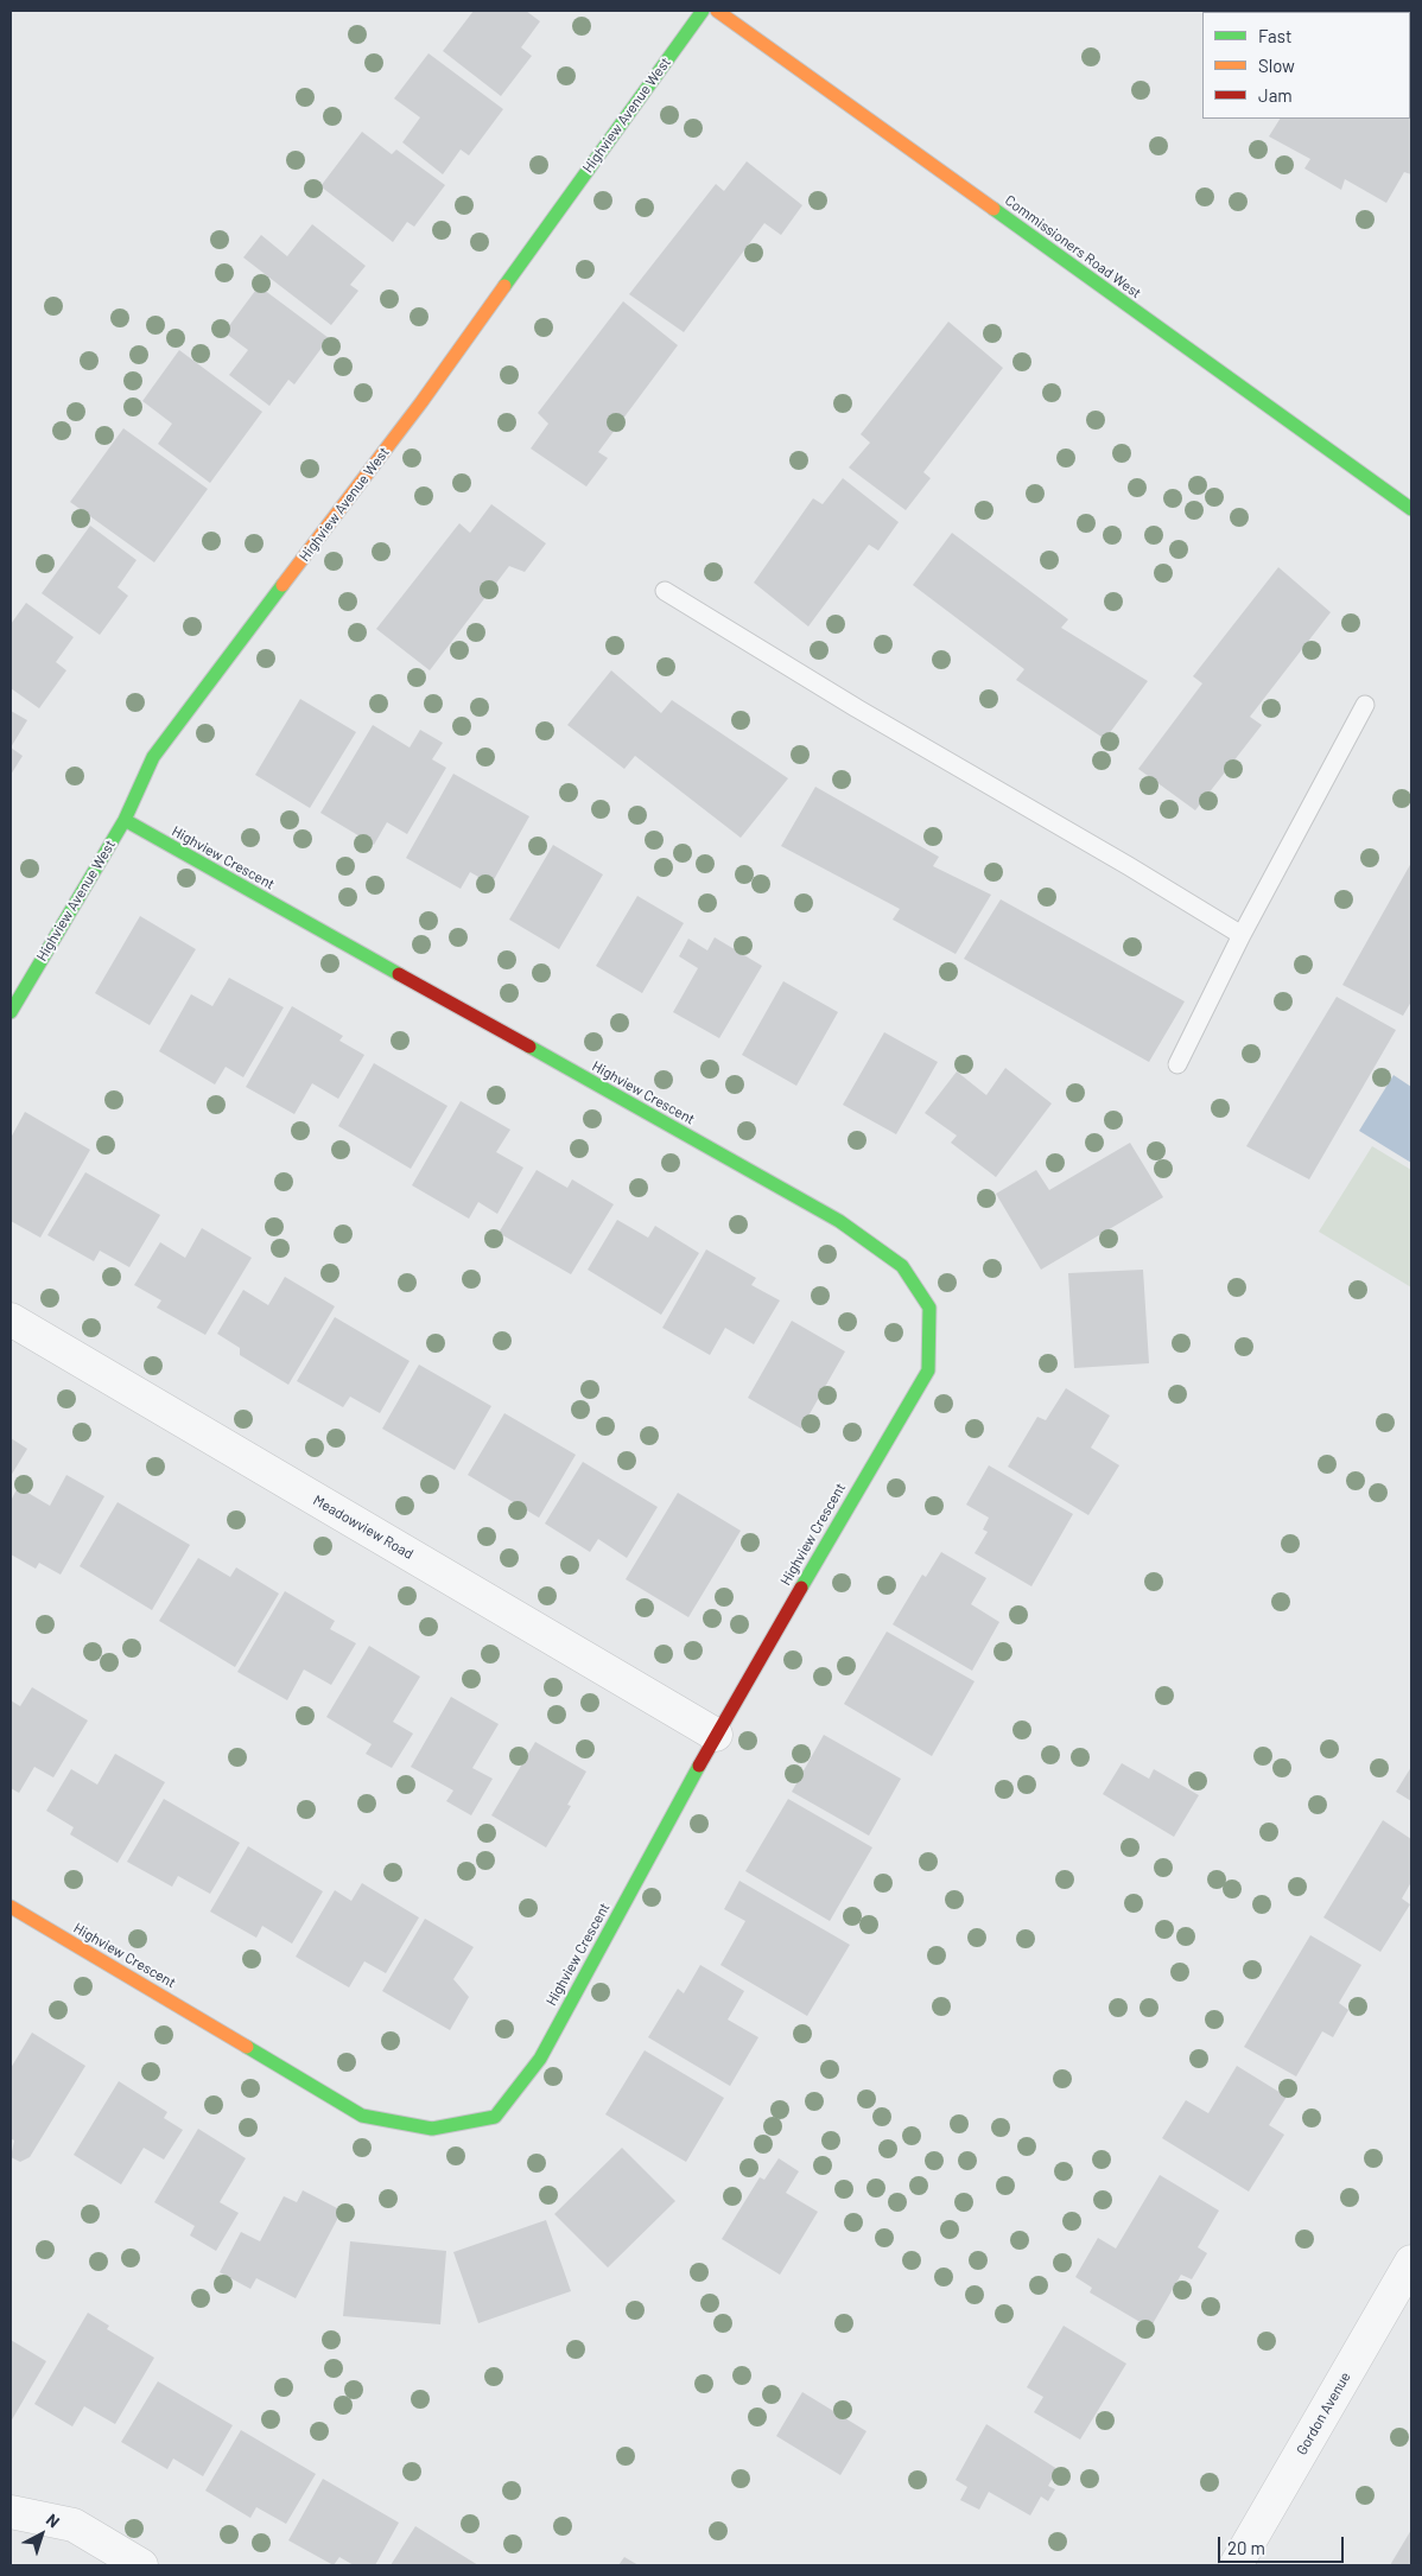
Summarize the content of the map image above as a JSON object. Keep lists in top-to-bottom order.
{
  "streets": {
    "street": [
      "Highview Avenue West",
      "Commissioners Road West",
      "Highview Crescent",
      "Meadowview Road",
      "Gordon Avenue"
    ]
  },
  "crossings": [
    ["Highview Avenue West", "Highview Crescent"],
    ["Highview Crescent", "Meadowview Road"]
  ],
  "legend": ["Fast", "Slow", "Jam"],
  "scale_bar": "20 m",
  "north": "top right"
}
